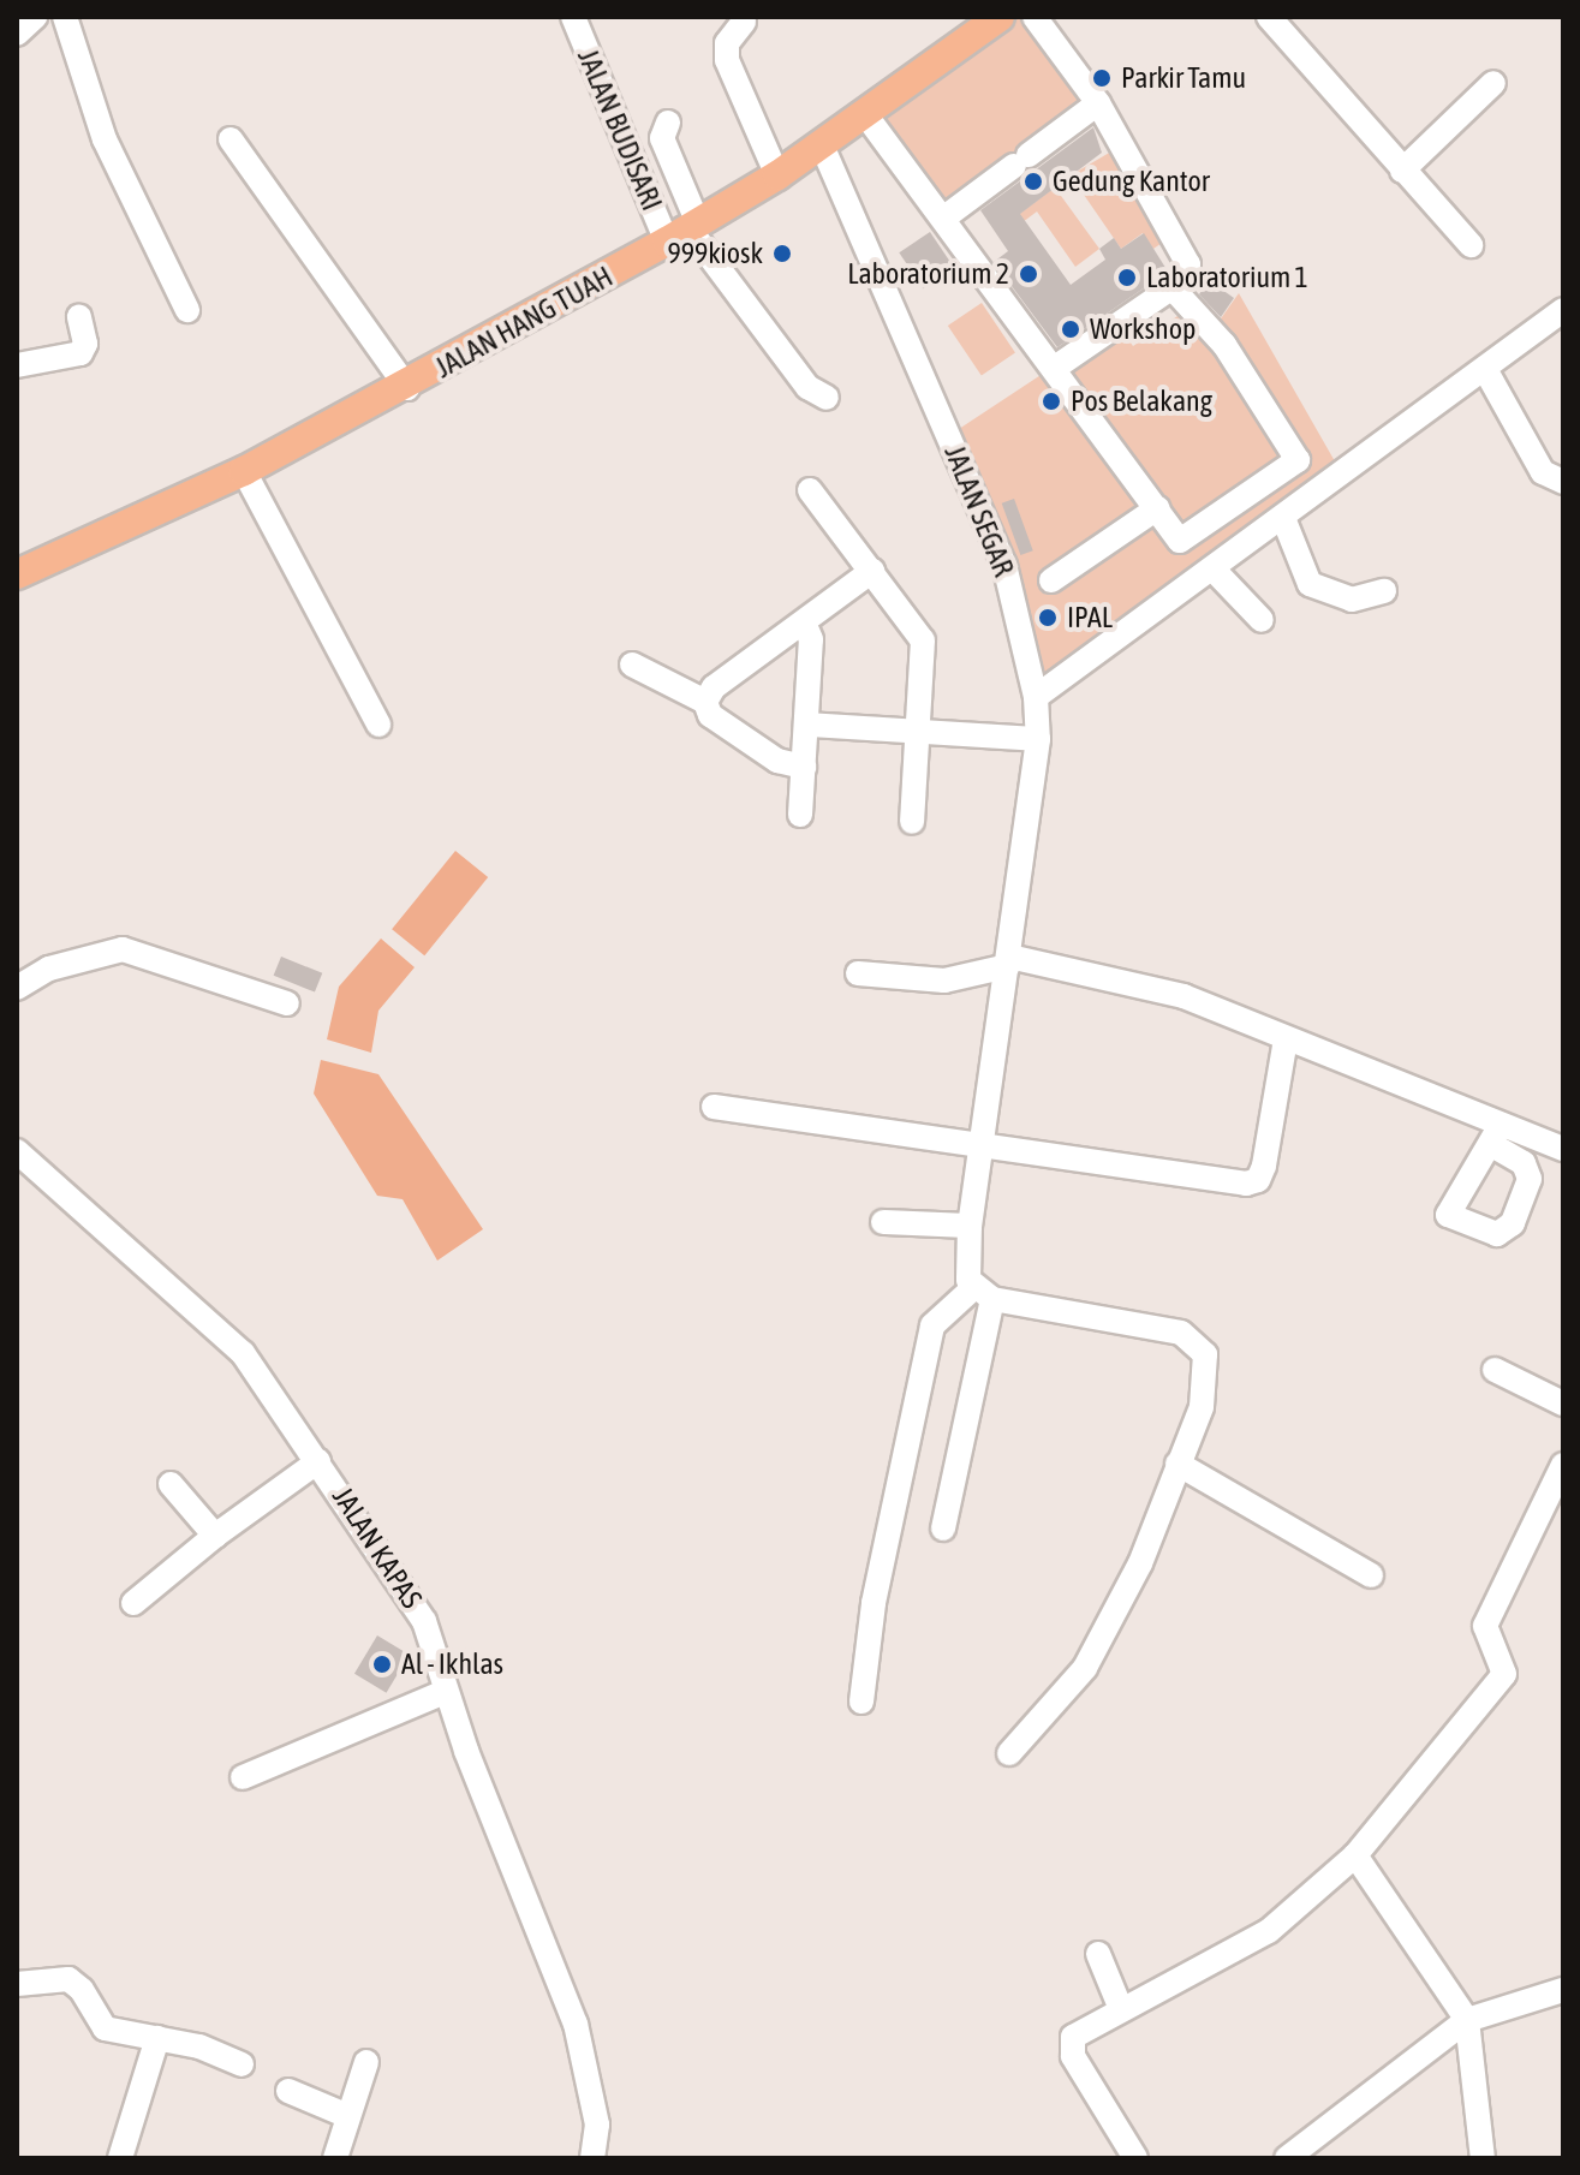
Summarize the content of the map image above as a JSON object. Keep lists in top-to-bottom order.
{
  "streets": {
    "main road": ["JALAN HANG TUAH"],
    "street": ["JALAN BUDISARI", "JALAN SEGAR", "JALAN KAPAS"]
  },
  "crossings": [
    ["JALAN BUDISARI", "JALAN HANG TUAH"],
    ["JALAN HANG TUAH", "JALAN SEGAR"]
  ],
  "places": [
    "Parkir Tamu",
    "Gedung Kantor",
    "999kiosk",
    "Laboratorium 2",
    "Laboratorium 1",
    "Workshop",
    "Pos Belakang",
    "IPAL",
    "Al - Ikhlas"
  ]
}
